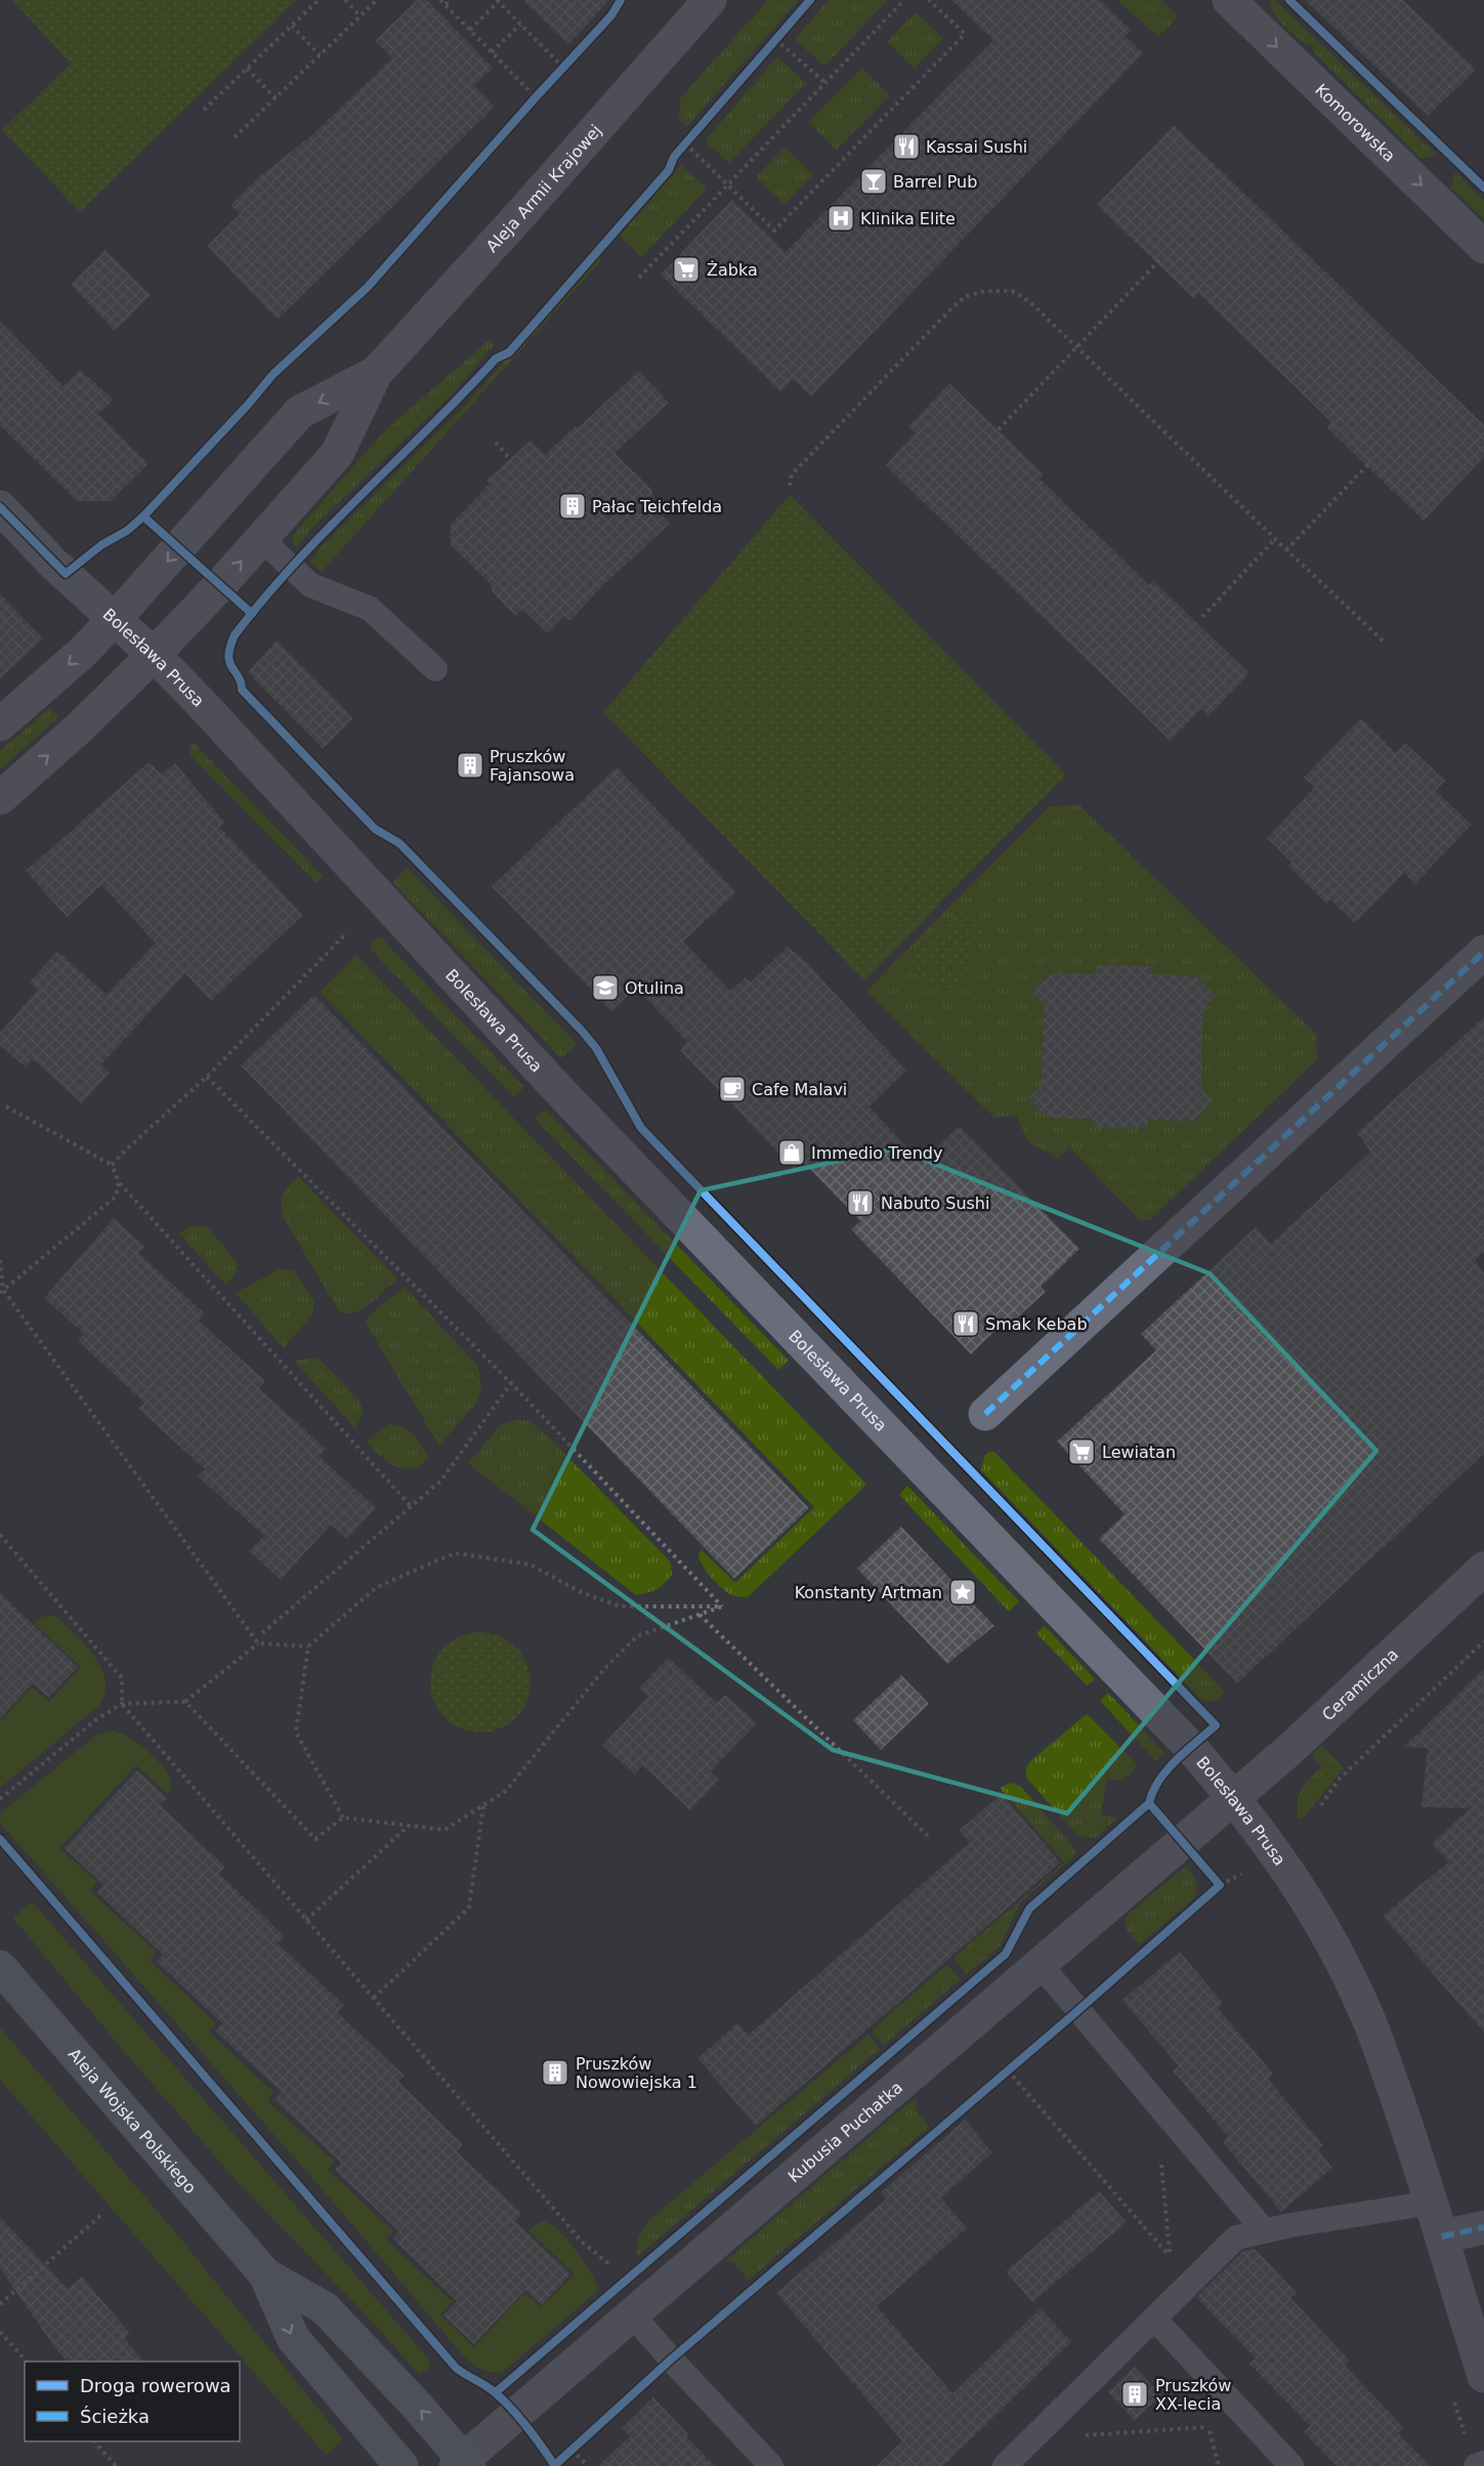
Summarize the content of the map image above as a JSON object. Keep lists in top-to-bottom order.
{
  "streets": {
    "main road": ["Aleja Wojska Polskiego"],
    "street": [
      "Komorowska",
      "Aleja Armii Krajowej",
      "Bolesława Prusa",
      "Ceramiczna",
      "Kubusia Puchatka"
    ]
  },
  "crossings": [
    ["Aleja Armii Krajowej", "Bolesława Prusa"],
    ["Bolesława Prusa", "Ceramiczna"],
    ["Bolesława Prusa", "Kubusia Puchatka"],
    ["Ceramiczna", "Kubusia Puchatka"],
    ["Aleja Wojska Polskiego", "Kubusia Puchatka"]
  ],
  "one_way": ["Komorowska"],
  "places": {
    "restaurant": ["Kassai Sushi", "Nabuto Sushi", "Smak Kebab"],
    "bar": ["Barrel Pub"],
    "hospital": ["Klinika Elite"],
    "supermarket": ["Żabka", "Lewiatan"],
    "building": [
      "Pałac Teichfelda",
      "Pruszków Fajansowa",
      "Pruszków Nowowiejska 1",
      "Pruszków XX-lecia"
    ],
    "school or university": ["Otulina"],
    "cafe": ["Cafe Malavi"],
    "shop": ["Immedio Trendy"],
    "place": ["Konstanty Artman"]
  },
  "legend": ["Droga rowerowa", "Ścieżka"]
}
